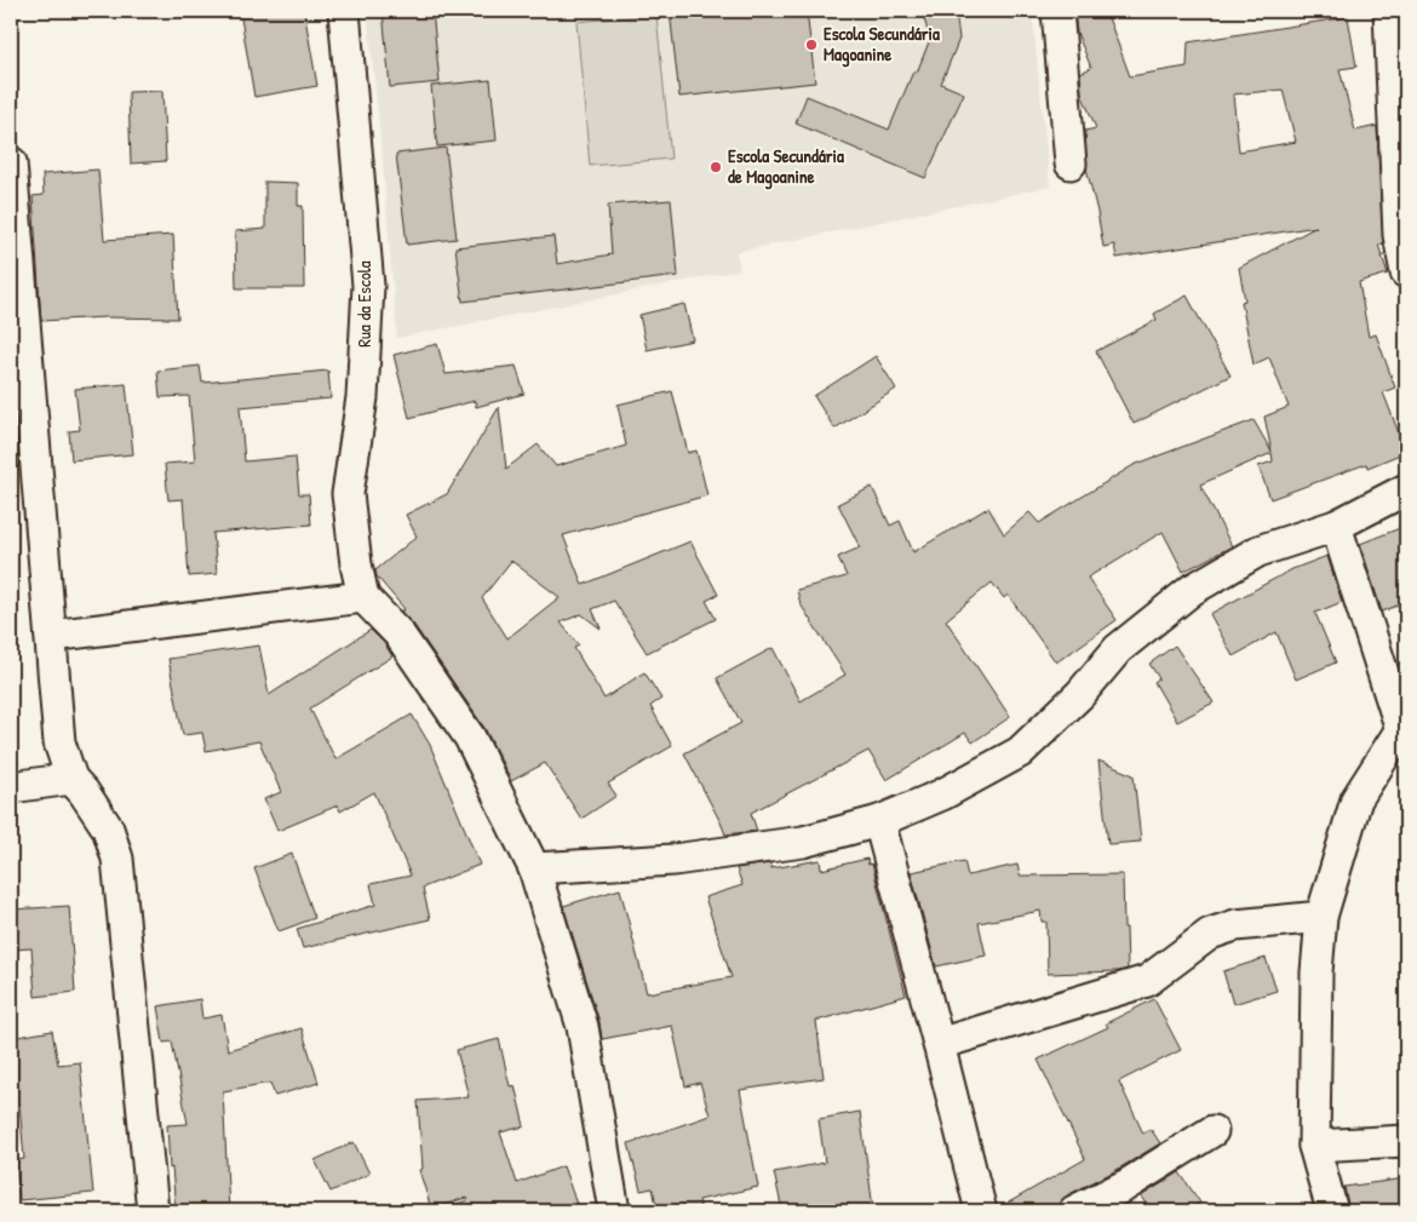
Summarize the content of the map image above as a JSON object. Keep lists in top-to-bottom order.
{
  "streets": {
    "street": ["Rua da Escola"]
  },
  "places": ["Escola Secundária Magoanine", "Escola Secundária de Magoanine"]
}
